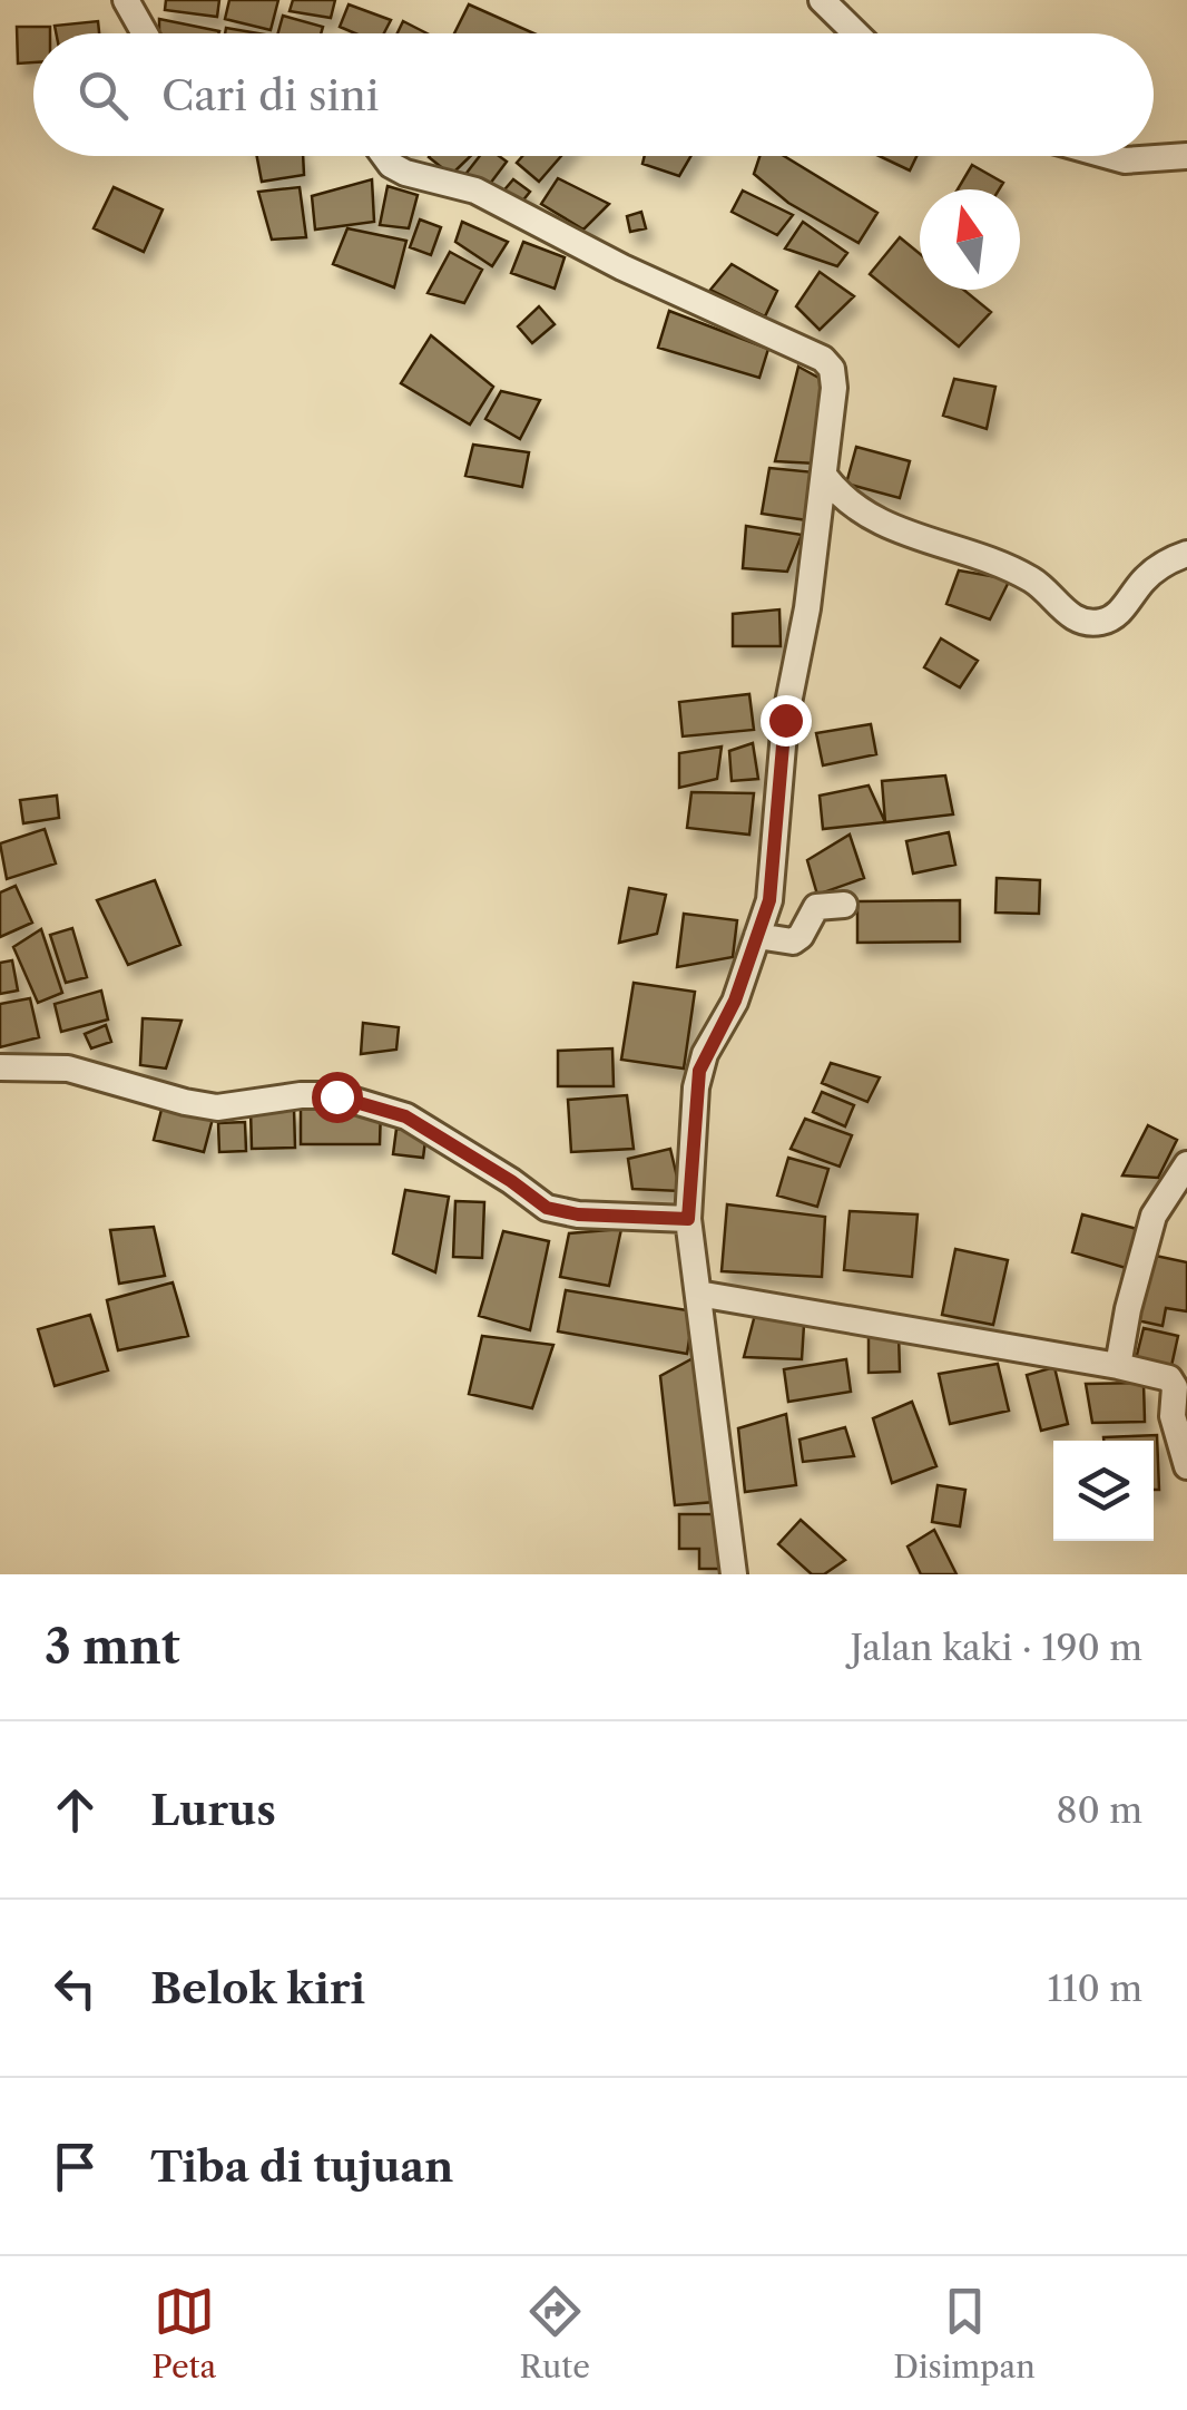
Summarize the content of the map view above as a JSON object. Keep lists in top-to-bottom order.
{
  "north": "top",
  "page": {
    "search": "Cari di sini",
    "heading": ["3 mnt", "Jalan kaki · 190 m"],
    "list": [
      ["Lurus", "80 m"],
      ["Belok kiri", "110 m"],
      "Tiba di tujuan"
    ],
    "nav": ["Peta", "Rute", "Disimpan"]
  }
}
